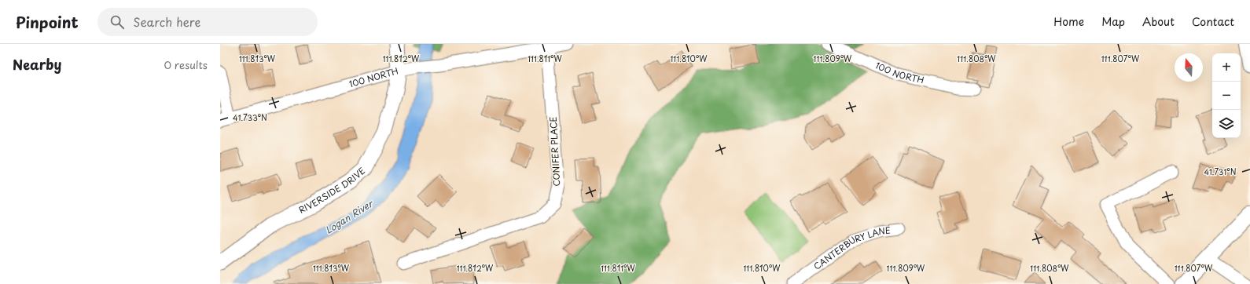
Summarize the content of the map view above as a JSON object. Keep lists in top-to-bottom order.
{
  "streets": {
    "street": [
      "100 NORTH",
      "CONIFER PLACE",
      "RIVERSIDE DRIVE",
      "CANTERBURY LANE"
    ]
  },
  "crossings": [
    ["100 NORTH", "CONIFER PLACE"],
    ["100 NORTH", "RIVERSIDE DRIVE"]
  ],
  "water": ["Logan River"],
  "north": "top",
  "page": {
    "header": "Pinpoint",
    "search": "Search here",
    "nav": [
      "Home",
      "Map",
      "About",
      "Contact"
    ],
    "heading": ["Nearby", "0 results"],
    "map_buttons": ["+", "−"]
  },
  "coordinates": [
    "111.808°W",
    "111.807°W",
    "111.813°W",
    "111.812°W",
    "111.811°W",
    "111.810°W",
    "111.809°W",
    "41.733°N",
    "41.731°N"
  ]
}
